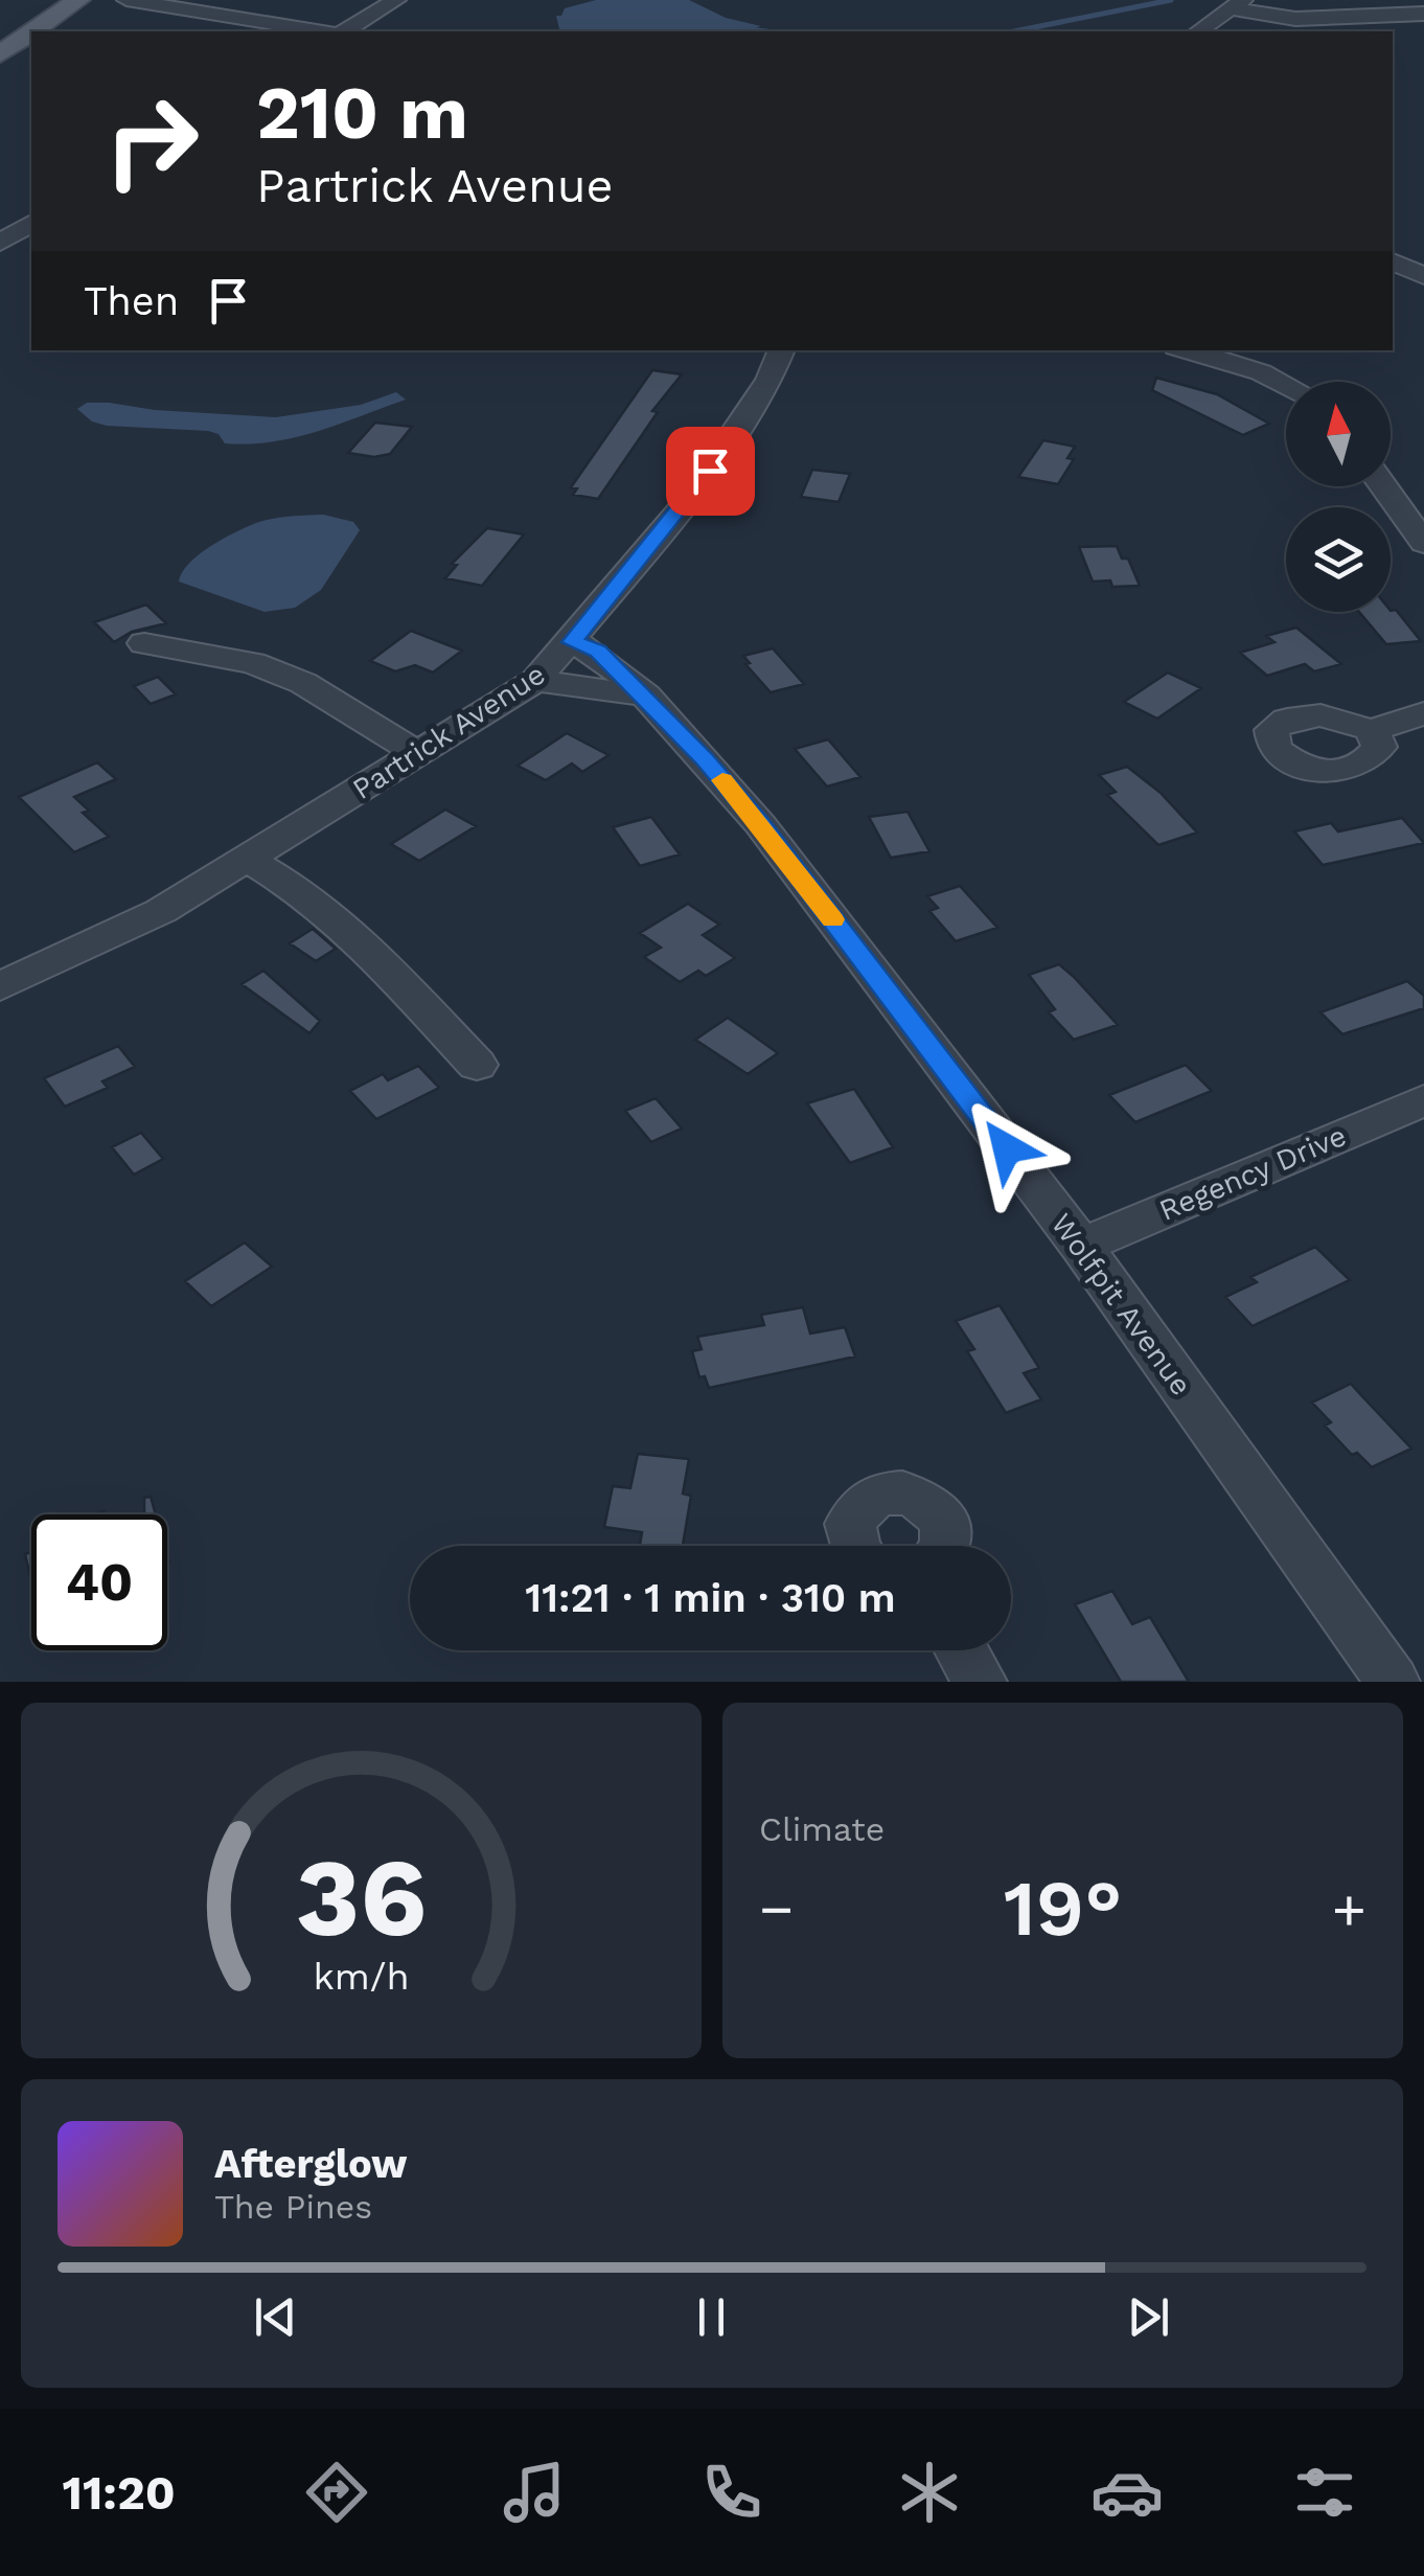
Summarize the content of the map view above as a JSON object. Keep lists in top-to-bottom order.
{
  "streets": {
    "street": ["Partrick Avenue", "Regency Drive", "Wolfpit Avenue"]
  },
  "crossings": [
    ["Partrick Avenue", "Wolfpit Avenue"],
    ["Regency Drive", "Wolfpit Avenue"]
  ],
  "north": "top",
  "page": {
    "turn": ["210 m", "Partrick Avenue"],
    "then": "Then",
    "limit": "40",
    "trip": "11:21 · 1 min · 310 m",
    "tile": "Climate",
    "heat": ["−", "19°", "+"],
    "song": ["Afterglow", "The Pines"],
    "tabs": "11:20",
    "gauge": ["36", "km/h"]
  }
}
